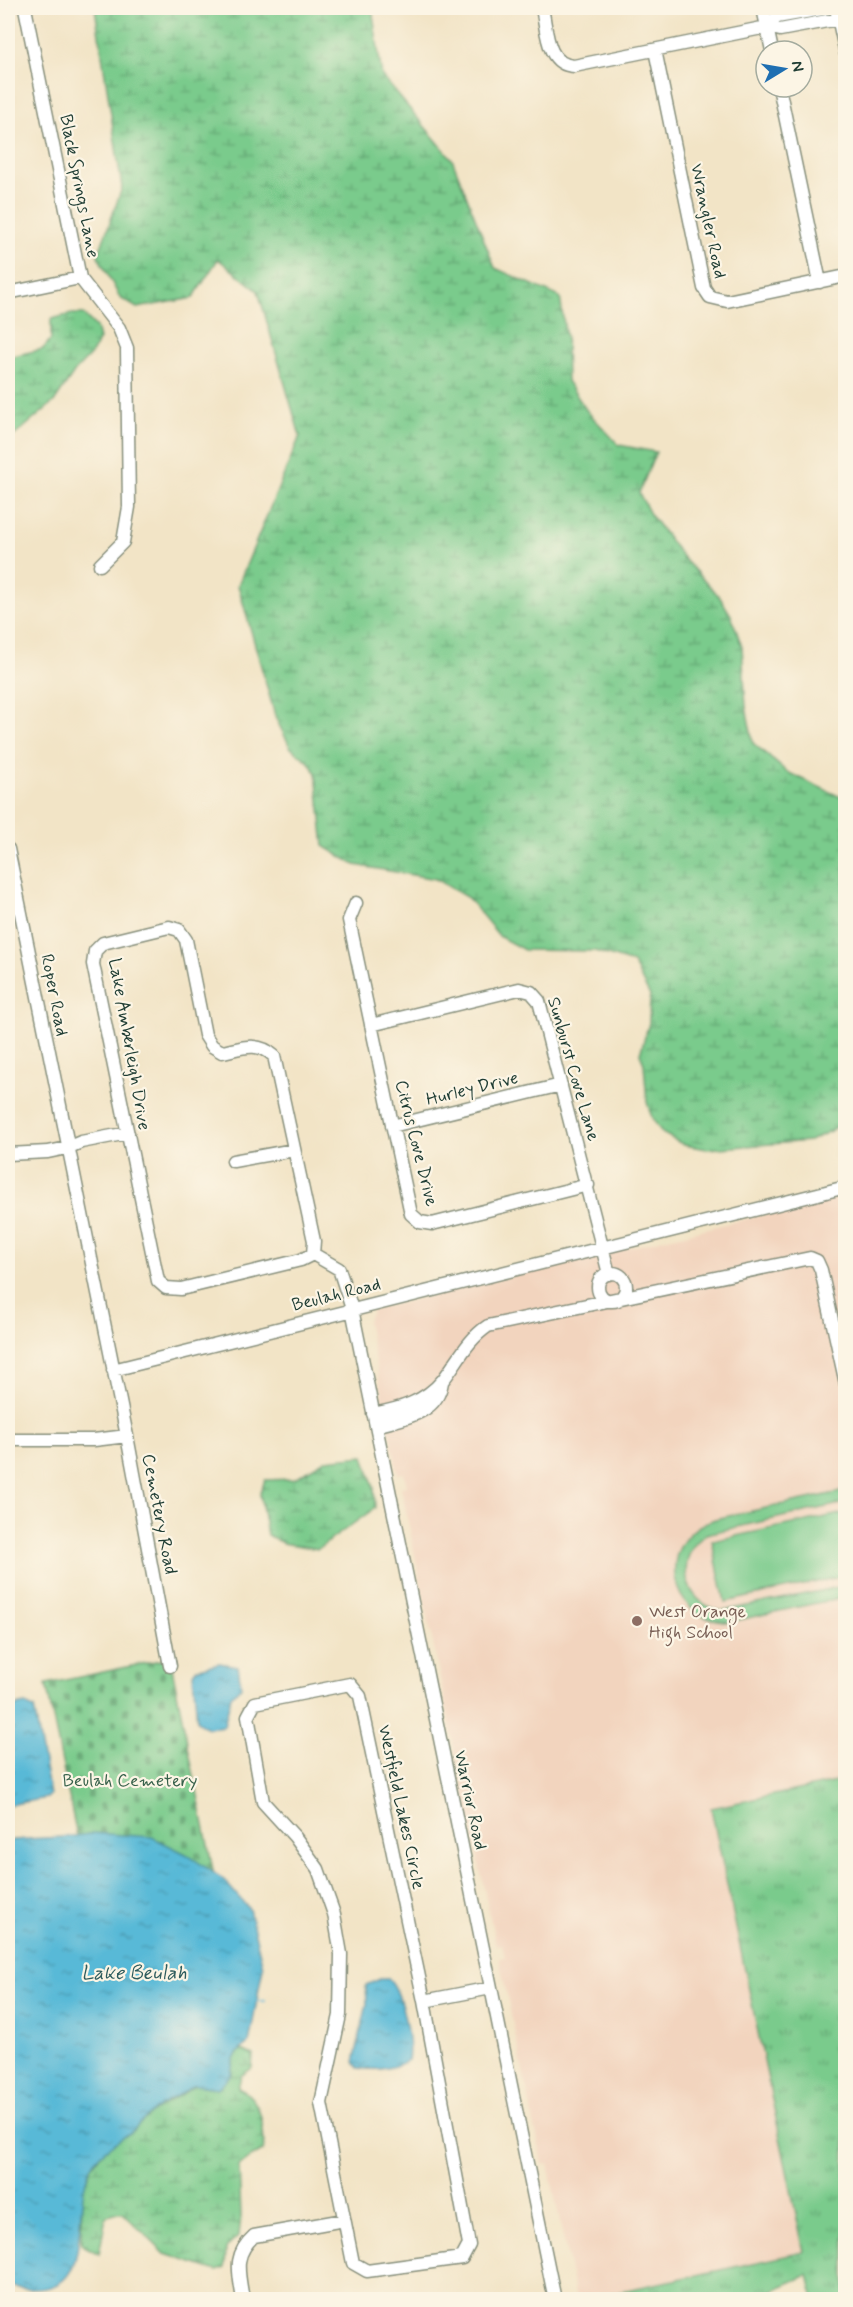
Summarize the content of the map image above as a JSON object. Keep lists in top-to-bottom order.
{
  "streets": {
    "street": [
      "Black Springs Lane",
      "Wrangler Road",
      "Roper Road",
      "Lake Amberleigh Drive",
      "Sunburst Cove Lane",
      "Hurley Drive",
      "Citrus Cove Drive",
      "Beulah Road",
      "Cemetery Road",
      "Warrior Road",
      "Westfield Lakes Circle"
    ]
  },
  "crossings": [
    ["Sunburst Cove Lane", "Hurley Drive"],
    ["Sunburst Cove Lane", "Citrus Cove Drive"],
    ["Sunburst Cove Lane", "Beulah Road"],
    ["Hurley Drive", "Citrus Cove Drive"],
    ["Beulah Road", "Cemetery Road"],
    ["Beulah Road", "Warrior Road"]
  ],
  "water": ["Lake Beulah"],
  "parks": ["Beulah Cemetery"],
  "places": ["West Orange High School"],
  "north": "right"
}
